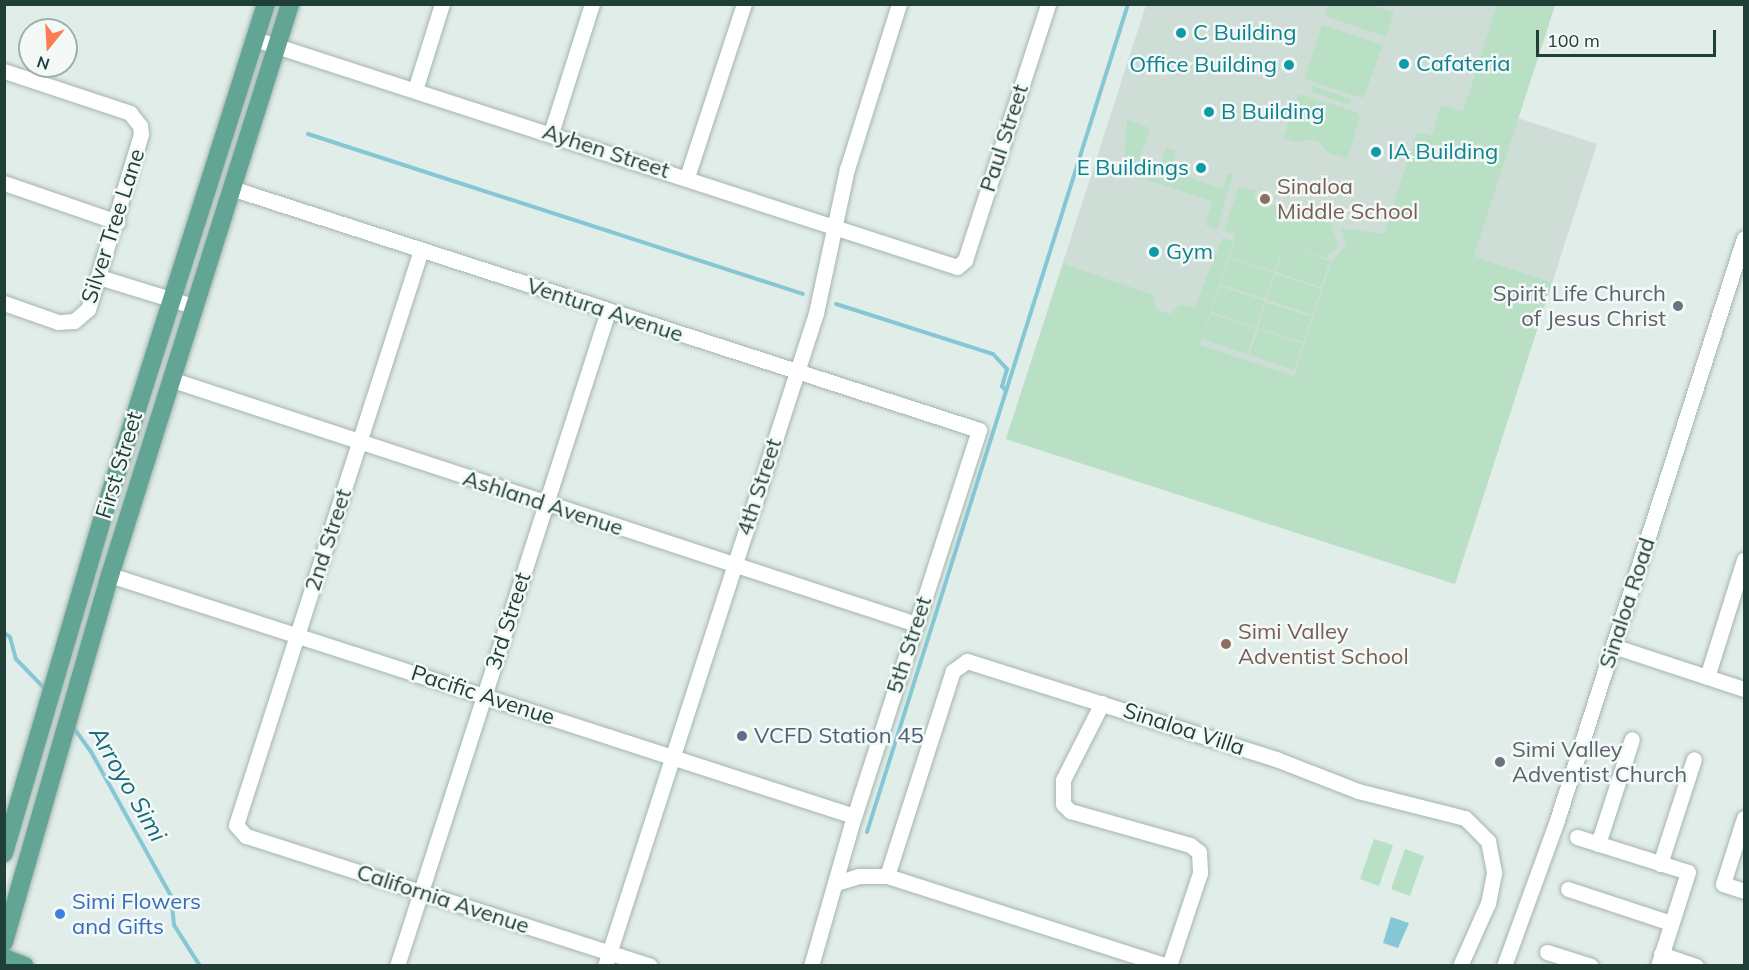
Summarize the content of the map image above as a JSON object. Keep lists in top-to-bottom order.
{
  "streets": {
    "main road": ["First Street"],
    "street": [
      "Paul Street",
      "Ayhen Street",
      "Silver Tree Lane",
      "Ventura Avenue",
      "4th Street",
      "Ashland Avenue",
      "2nd Street",
      "Sinaloa Road",
      "3rd Street",
      "5th Street",
      "Pacific Avenue",
      "Sinaloa Villa",
      "California Avenue"
    ]
  },
  "crossings": [
    ["Paul Street", "Ayhen Street"],
    ["Ayhen Street", "First Street"],
    ["Ayhen Street", "4th Street"],
    ["Ventura Avenue", "First Street"],
    ["Ventura Avenue", "4th Street"],
    ["Ventura Avenue", "2nd Street"],
    ["Ventura Avenue", "3rd Street"],
    ["Ventura Avenue", "5th Street"],
    ["First Street", "Ashland Avenue"],
    ["First Street", "Pacific Avenue"],
    ["4th Street", "Ashland Avenue"],
    ["4th Street", "Pacific Avenue"],
    ["4th Street", "California Avenue"],
    ["Ashland Avenue", "2nd Street"],
    ["Ashland Avenue", "3rd Street"],
    ["Ashland Avenue", "5th Street"],
    ["2nd Street", "Pacific Avenue"],
    ["2nd Street", "California Avenue"],
    ["3rd Street", "Pacific Avenue"],
    ["3rd Street", "California Avenue"],
    ["5th Street", "Pacific Avenue"]
  ],
  "water": ["Arroyo Simi"],
  "places": [
    "C Building",
    "Cafateria",
    "Office Building",
    "B Building",
    "IA Building",
    "E Buildings",
    "Sinaloa Middle School",
    "Gym",
    "Spirit Life Church of Jesus Christ",
    "Simi Valley Adventist School",
    "VCFD Station 45",
    "Simi Valley Adventist Church",
    "Simi Flowers and Gifts"
  ],
  "scale_bar": "100 m",
  "north": "bottom"
}
